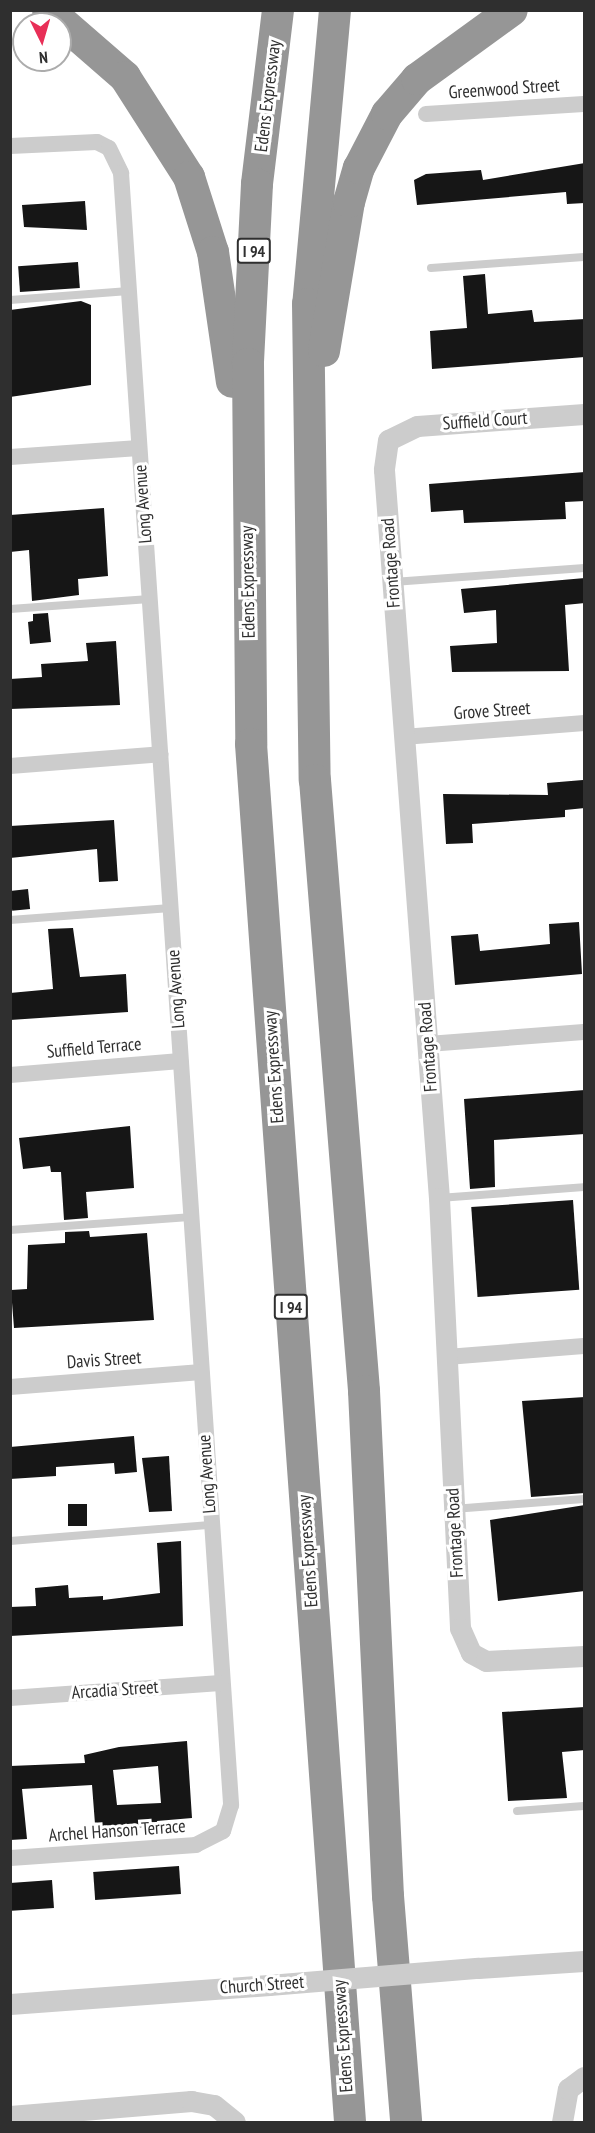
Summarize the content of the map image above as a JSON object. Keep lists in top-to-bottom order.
{
  "streets": {
    "highway": ["Edens Expressway", "I 94"],
    "street": [
      "Greenwood Street",
      "Suffield Court",
      "Long Avenue",
      "Frontage Road",
      "Grove Street",
      "Suffield Terrace",
      "Davis Street",
      "Arcadia Street",
      "Archel Hanson Terrace",
      "Church Street"
    ]
  },
  "crossings": [
    ["Suffield Court", "Frontage Road"],
    ["Long Avenue", "Suffield Terrace"],
    ["Long Avenue", "Davis Street"],
    ["Long Avenue", "Arcadia Street"],
    ["Long Avenue", "Archel Hanson Terrace"],
    ["Frontage Road", "Grove Street"]
  ],
  "north": "bottom"
}
